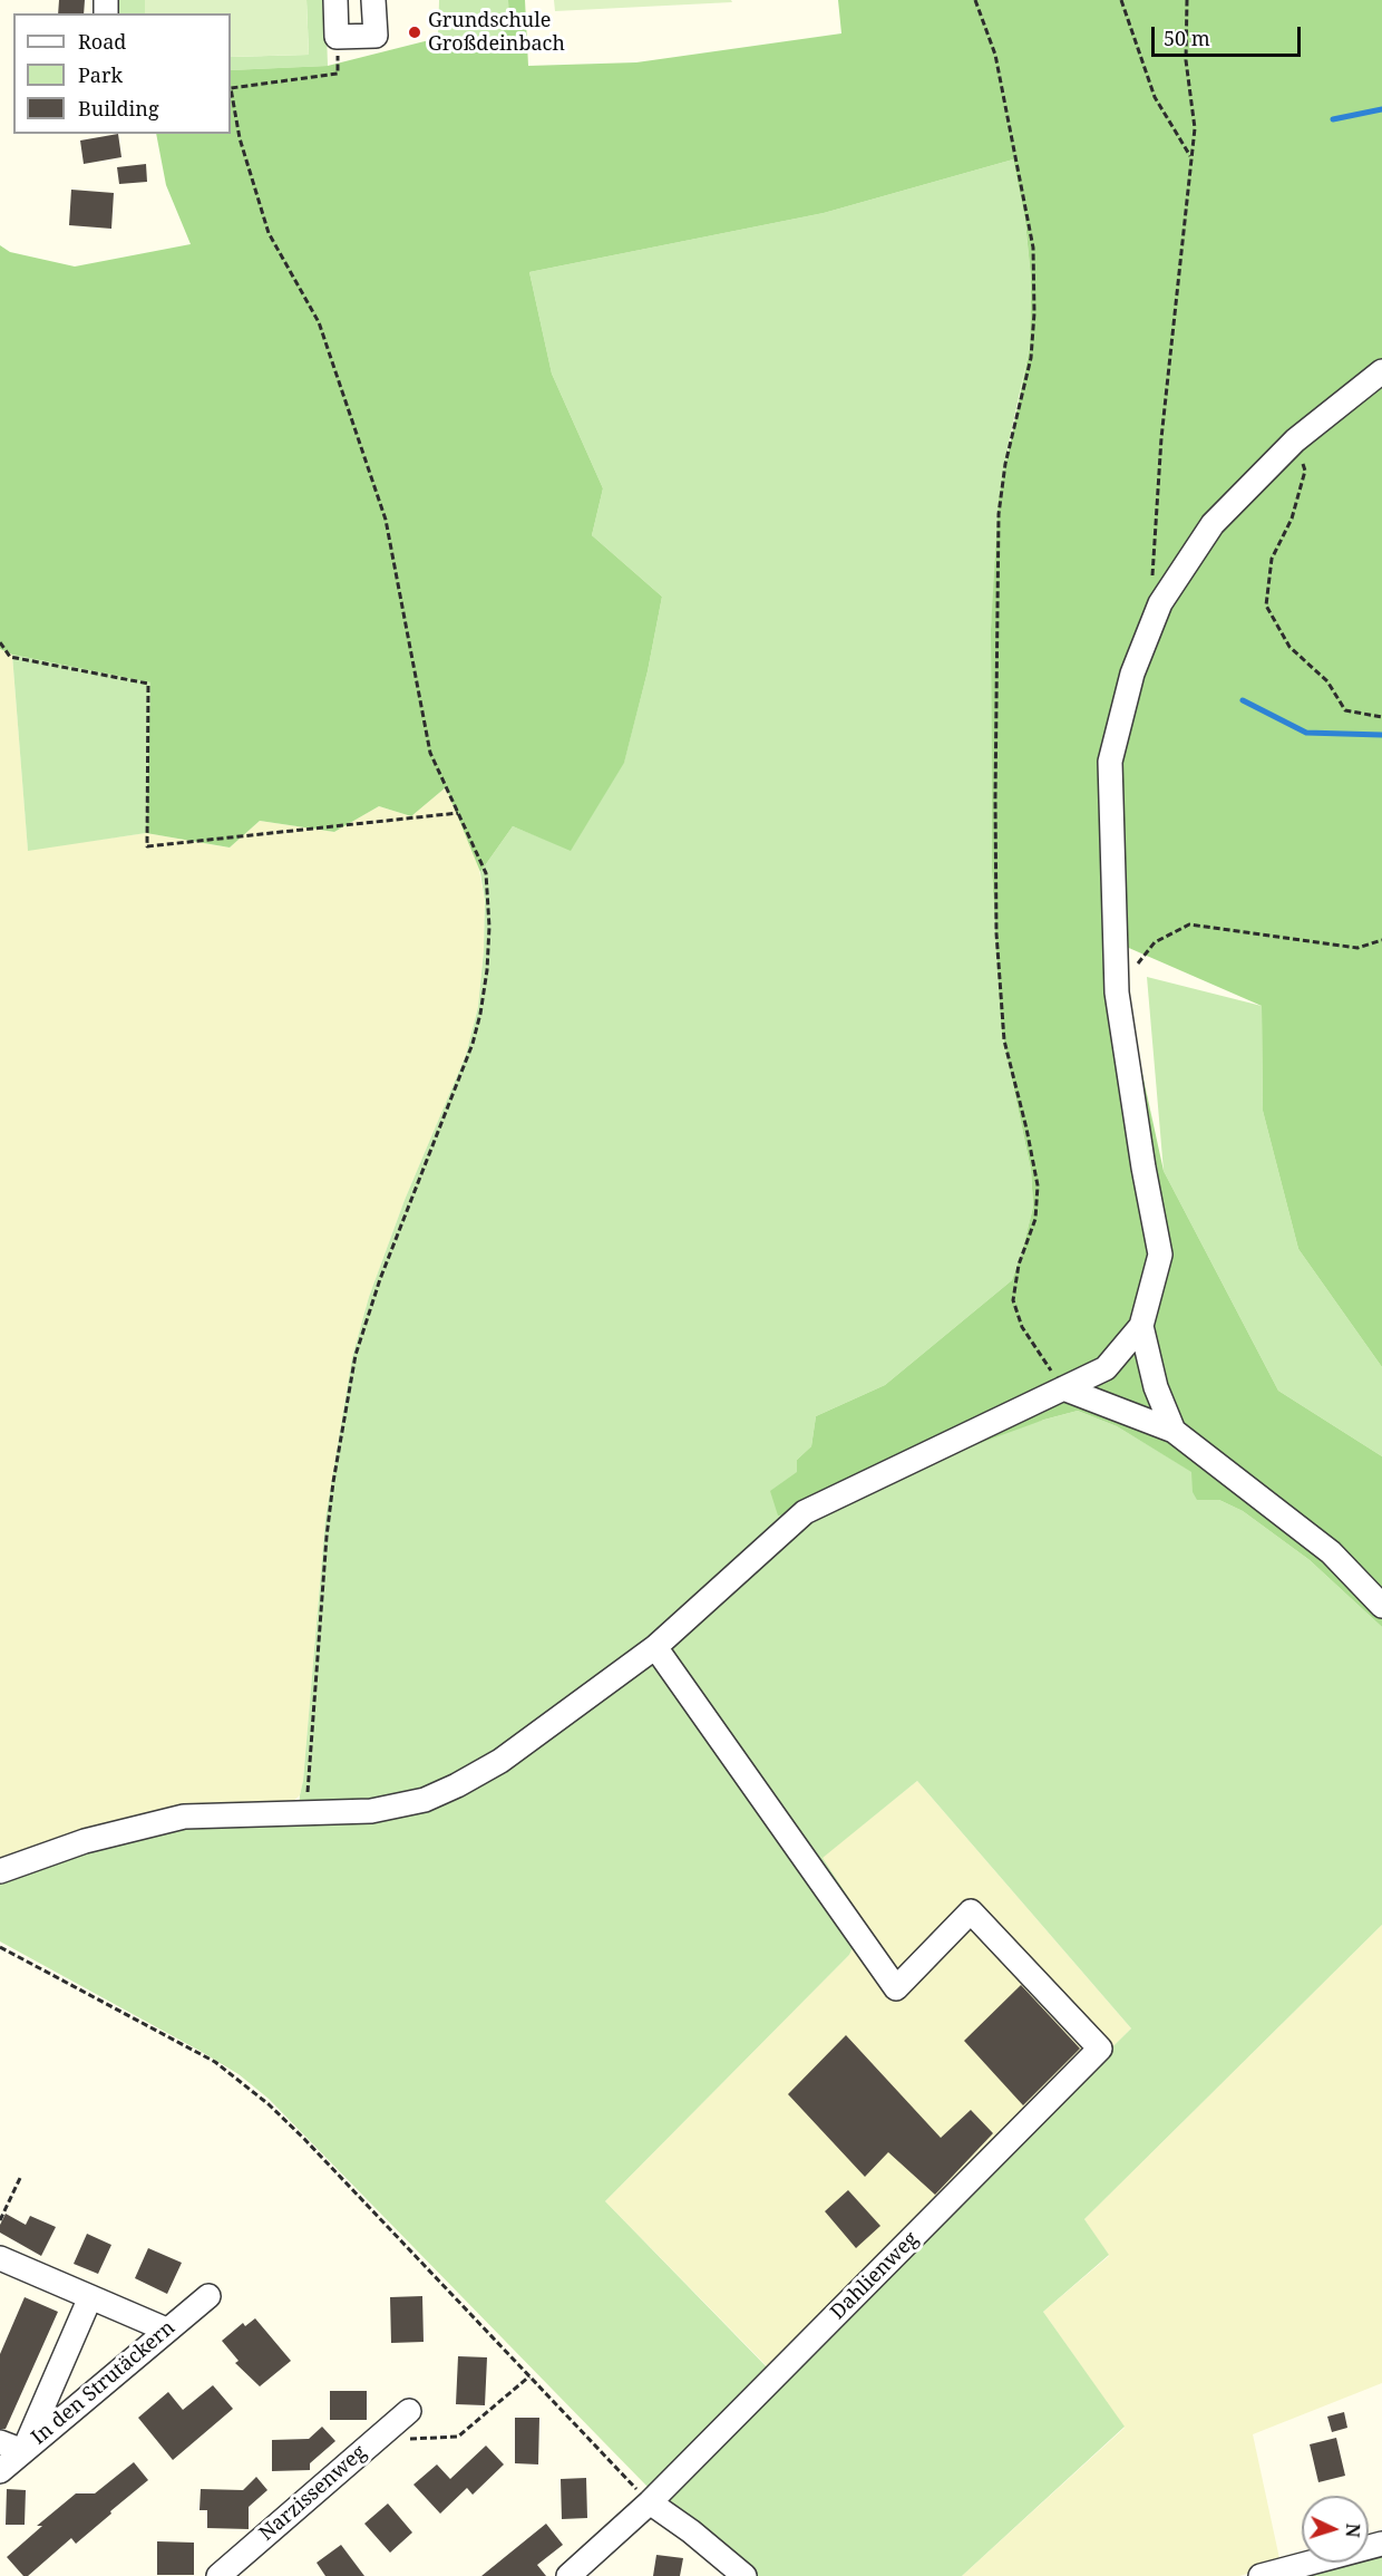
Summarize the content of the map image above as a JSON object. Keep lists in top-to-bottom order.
{
  "streets": {
    "street": ["Dahlienweg", "In den Strutäckern", "Narzissenweg"]
  },
  "places": ["Grundschule Großdeinbach"],
  "legend": ["Road", "Park", "Building"],
  "scale_bar": "50 m",
  "north": "right"
}
